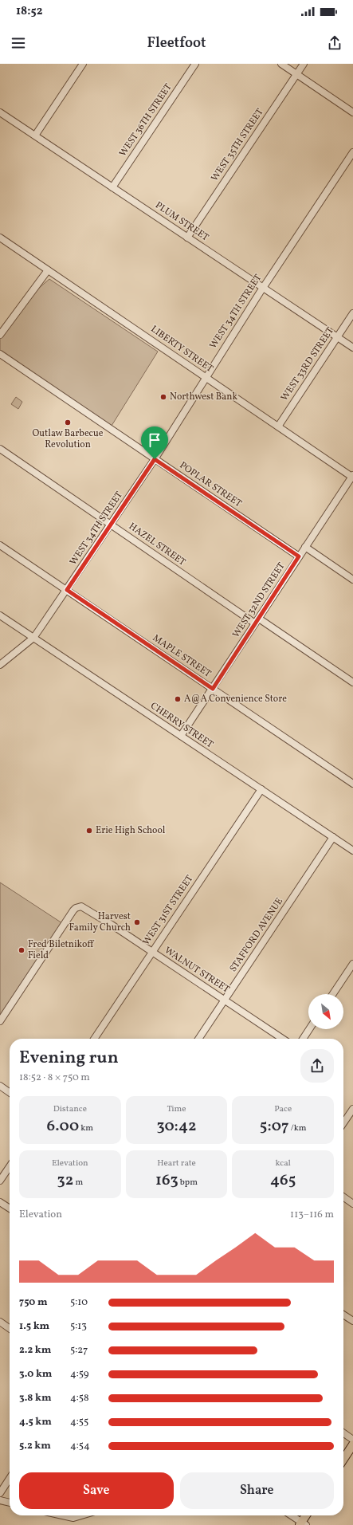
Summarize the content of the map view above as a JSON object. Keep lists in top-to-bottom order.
{
  "streets": {
    "street": [
      "WEST 36TH STREET",
      "WEST 35TH STREET",
      "PLUM STREET",
      "WEST 34TH STREET",
      "LIBERTY STREET",
      "WEST 33RD STREET",
      "POPLAR STREET",
      "HAZEL STREET",
      "WEST 32ND STREET",
      "MAPLE STREET",
      "CHERRY STREET",
      "WEST 31ST STREET",
      "STAFFORD AVENUE",
      "WALNUT STREET"
    ]
  },
  "crossings": [
    ["WEST 36TH STREET", "PLUM STREET"],
    ["WEST 35TH STREET", "PLUM STREET"],
    ["PLUM STREET", "WEST 34TH STREET"],
    ["PLUM STREET", "WEST 33RD STREET"],
    ["WEST 34TH STREET", "LIBERTY STREET"],
    ["WEST 34TH STREET", "POPLAR STREET"],
    ["WEST 34TH STREET", "HAZEL STREET"],
    ["WEST 34TH STREET", "MAPLE STREET"],
    ["WEST 34TH STREET", "CHERRY STREET"],
    ["LIBERTY STREET", "WEST 33RD STREET"],
    ["LIBERTY STREET", "WEST 32ND STREET"],
    ["POPLAR STREET", "WEST 32ND STREET"],
    ["HAZEL STREET", "WEST 32ND STREET"],
    ["WEST 32ND STREET", "MAPLE STREET"],
    ["WEST 32ND STREET", "CHERRY STREET"],
    ["CHERRY STREET", "WEST 31ST STREET"],
    ["CHERRY STREET", "STAFFORD AVENUE"],
    ["WEST 31ST STREET", "WALNUT STREET"],
    ["STAFFORD AVENUE", "WALNUT STREET"]
  ],
  "places": [
    "Northwest Bank",
    "Outlaw Barbecue Revolution",
    "A@A Convenience Store",
    "Erie High School",
    "Harvest Family Church",
    "Fred Biletnikoff Field"
  ],
  "north": "bottom right",
  "page": {
    "status": "18:52",
    "header": "Fleetfoot",
    "heading": ["Evening run", "18:52 · 8 × 750 m"],
    "stats": [
      ["Distance", "6.00 km"],
      ["Time", "30:42"],
      ["Pace", "5:07 /km"],
      ["Elevation", "32 m"],
      ["Heart rate", "163 bpm"],
      ["kcal", "465"]
    ],
    "chart": ["Elevation", "113–116 m"],
    "list": [
      {
        "name": "750 m",
        "note": "5:10"
      },
      {
        "name": "1.5 km",
        "note": "5:13"
      },
      {
        "name": "2.2 km",
        "note": "5:27"
      },
      {
        "name": "3.0 km",
        "note": "4:59"
      },
      {
        "name": "3.8 km",
        "note": "4:58"
      },
      {
        "name": "4.5 km",
        "note": "4:55"
      },
      {
        "name": "5.2 km",
        "note": "4:54"
      }
    ],
    "buttons": ["Save", "Share"]
  }
}
